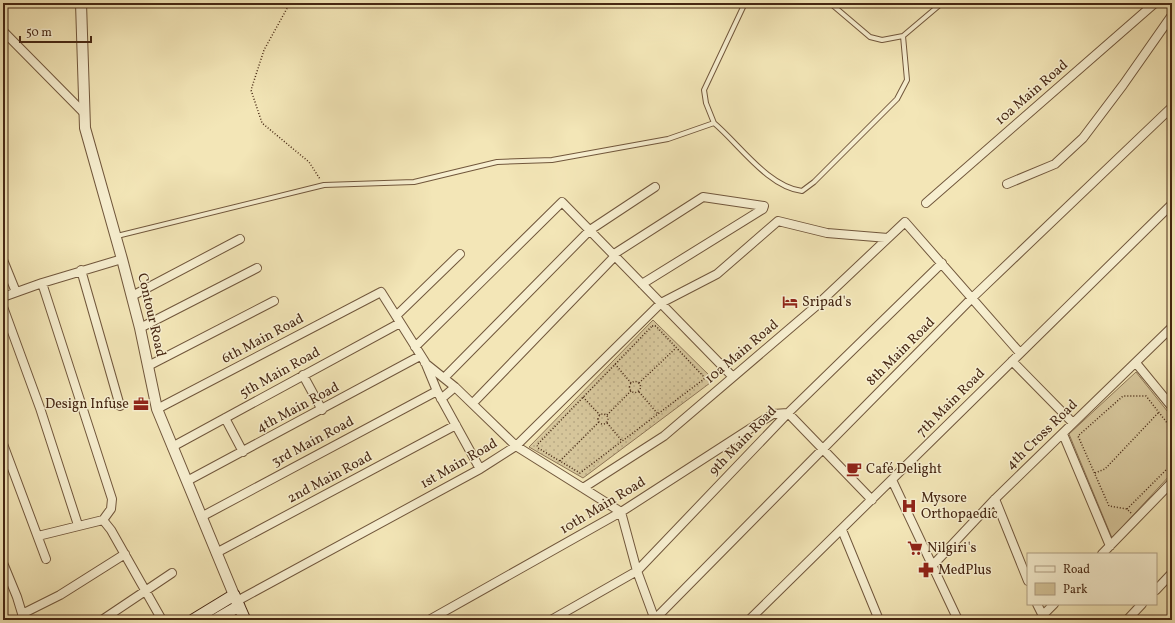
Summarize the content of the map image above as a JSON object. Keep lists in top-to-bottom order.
{
  "streets": {
    "main road": ["Contour Road"],
    "street": [
      "10a Main Road",
      "6th Main Road",
      "8th Main Road",
      "5th Main Road",
      "7th Main Road",
      "4th Main Road",
      "4th Cross Road",
      "9th Main Road",
      "3rd Main Road",
      "1st Main Road",
      "2nd Main Road",
      "10th Main Road"
    ]
  },
  "crossings": [
    ["10a Main Road", "9th Main Road"],
    ["10a Main Road", "1st Main Road"],
    ["Contour Road", "6th Main Road"],
    ["Contour Road", "5th Main Road"],
    ["Contour Road", "4th Main Road"],
    ["Contour Road", "3rd Main Road"],
    ["Contour Road", "1st Main Road"],
    ["Contour Road", "2nd Main Road"],
    ["6th Main Road", "5th Main Road"],
    ["9th Main Road", "10th Main Road"]
  ],
  "places": {
    "hotel": ["Sripad's"],
    "office": ["Design Infuse"],
    "cafe": ["Café Delight"],
    "hospital": ["Mysore Orthopaedic"],
    "supermarket": ["Nilgiri's"],
    "pharmacy": ["MedPlus"]
  },
  "legend": ["Road", "Park"],
  "scale_bar": "50 m"
}
